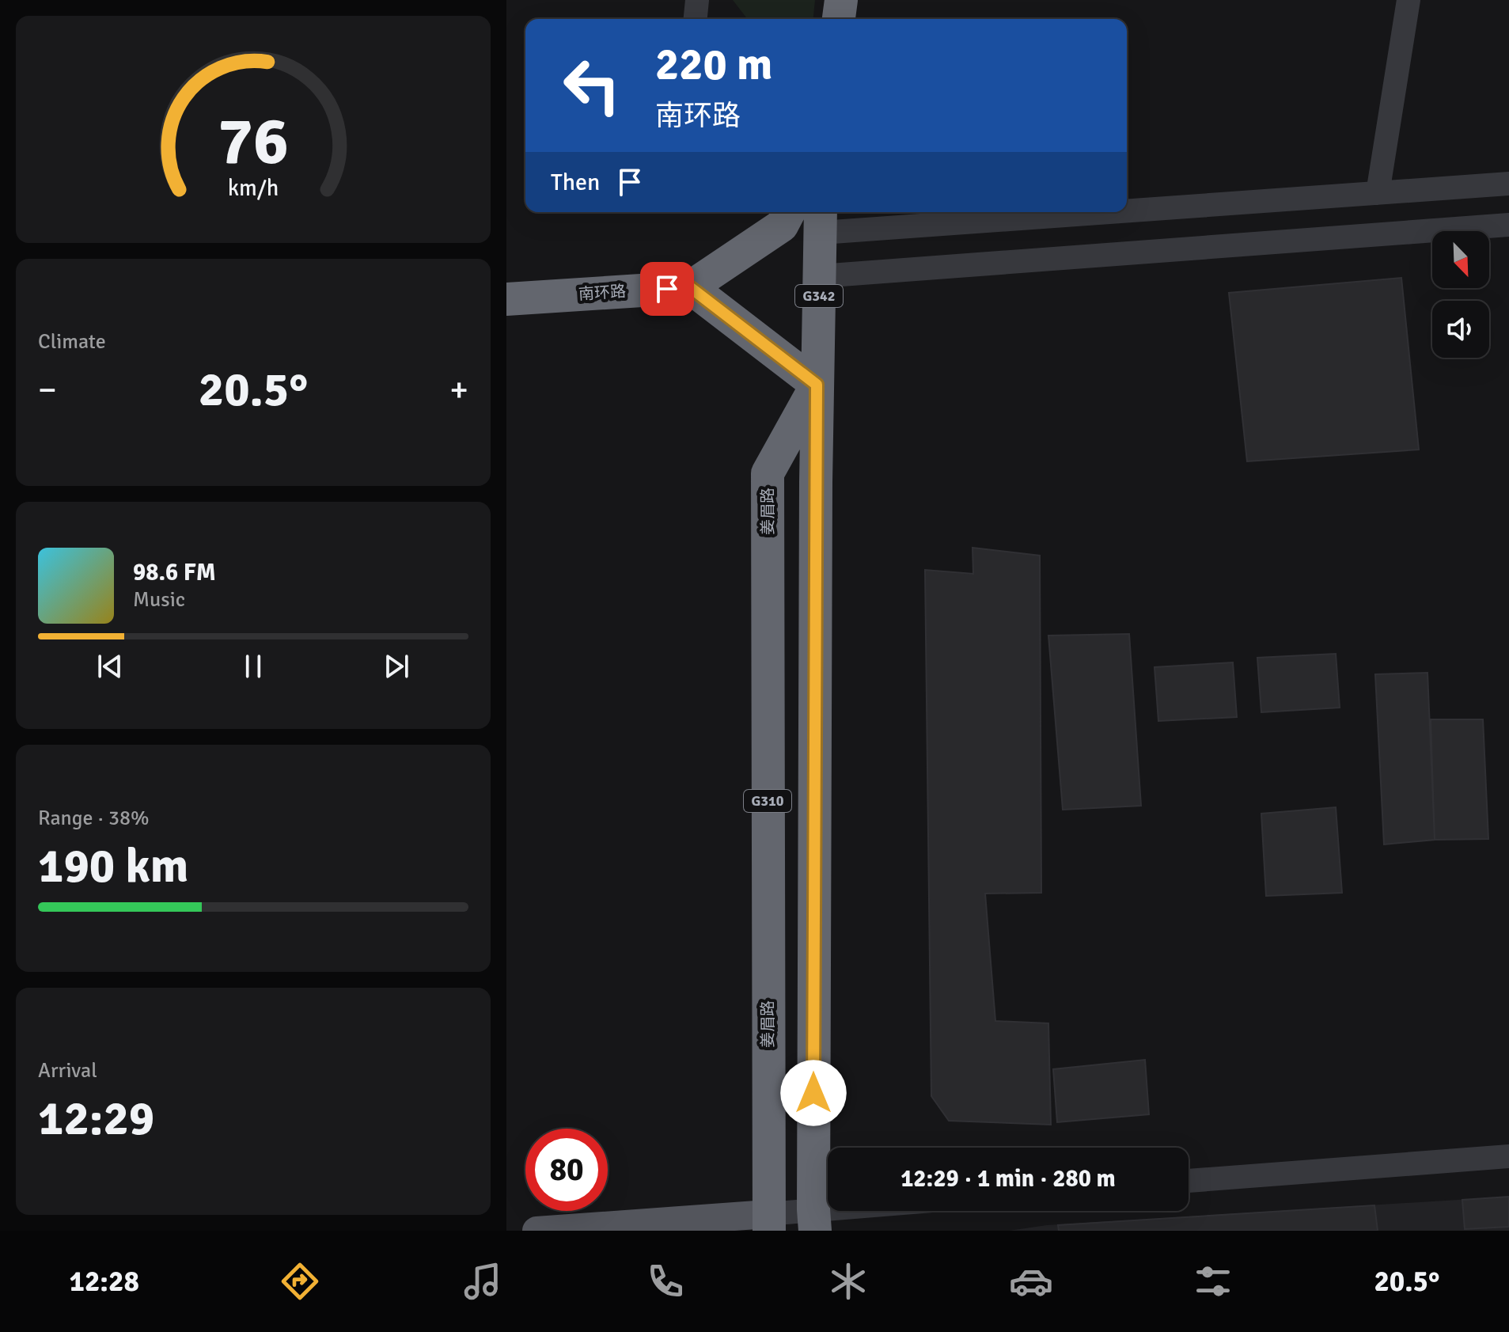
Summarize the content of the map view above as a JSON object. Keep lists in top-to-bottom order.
{
  "streets": {
    "highway": [
      "南环路",
      "G342",
      "姜眉路",
      "G310"
    ]
  },
  "crossings": [
    ["G342", "姜眉路"],
    ["G342", "G310"],
    ["姜眉路", "G310"]
  ],
  "north": "bottom right",
  "page": {
    "turn": ["220 m", "南环路"],
    "then": "Then",
    "tile": [
      "Climate",
      ["Range · 38%", "190 km"],
      ["Arrival", "12:29"]
    ],
    "heat": ["−", "20.5°", "+"],
    "song": ["98.6 FM", "Music"],
    "limit": "80",
    "trip": "12:29 · 1 min · 280 m",
    "tabs": ["12:28", "20.5°"],
    "gauge": ["76", "km/h"]
  }
}
